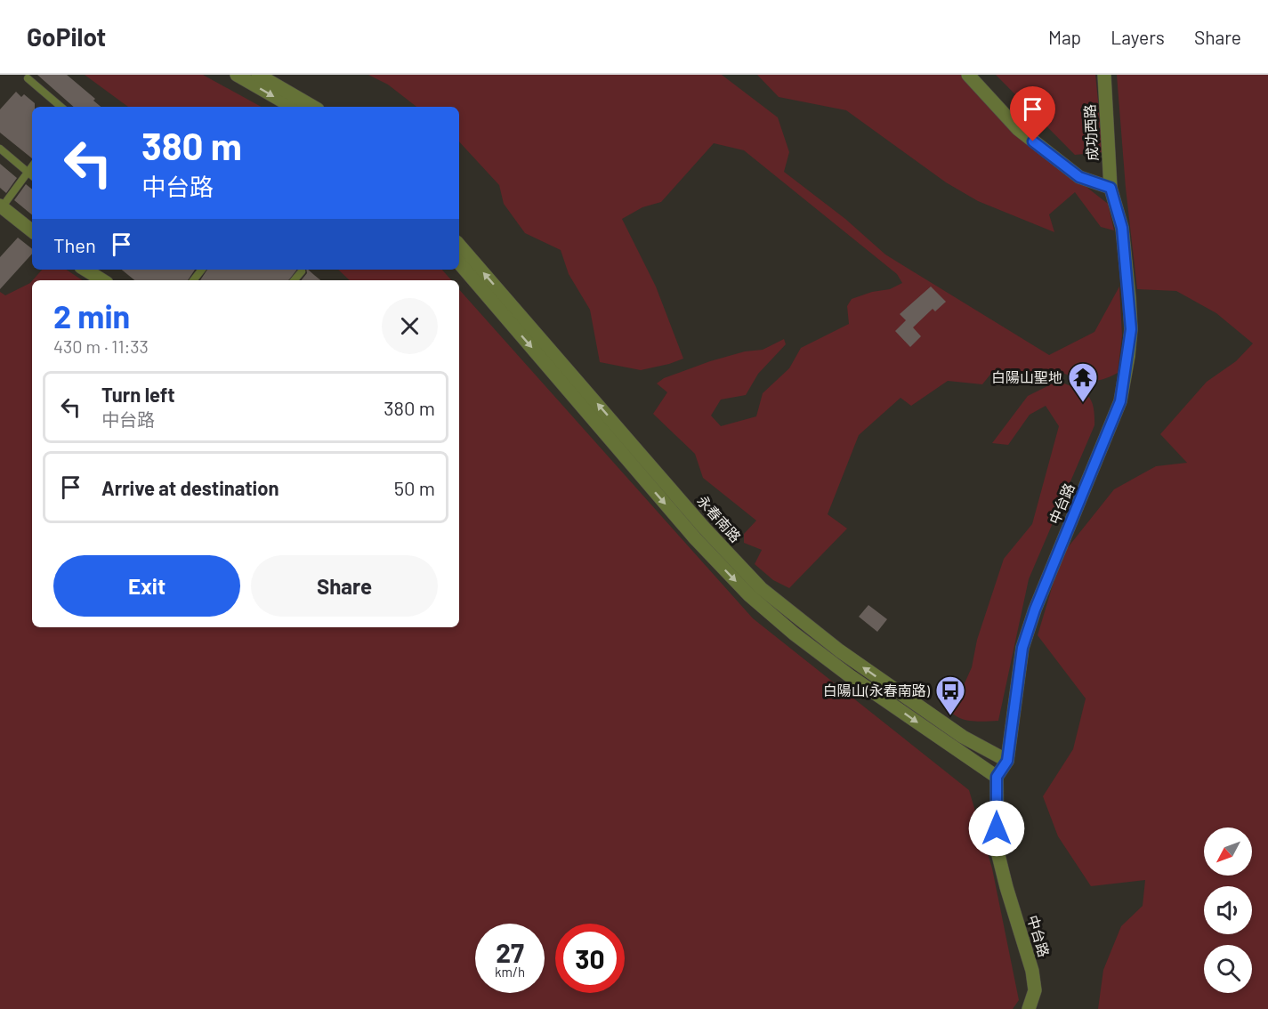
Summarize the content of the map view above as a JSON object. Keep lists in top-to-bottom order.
{
  "streets": {
    "street": ["成功西路", "中台路", "永春南路"]
  },
  "crossings": [
    ["成功西路", "中台路"],
    ["中台路", "永春南路"]
  ],
  "places": {
    "temple": ["白陽山聖地"],
    "bus stop": ["白陽山(永春南路)"]
  },
  "north": "bottom left",
  "page": {
    "header": "GoPilot",
    "nav": ["Map", "Layers", "Share"],
    "turn": ["380 m", "中台路"],
    "then": "Then",
    "heading": ["2 min", "430 m · 11:33"],
    "list": [
      {
        "name": "Turn left",
        "note": "中台路",
        "value": "380 m"
      },
      {
        "name": "Arrive at destination",
        "value": "50 m"
      }
    ],
    "buttons": ["Exit", "Share"],
    "speed": "27 km/h",
    "limit": "30"
  }
}
